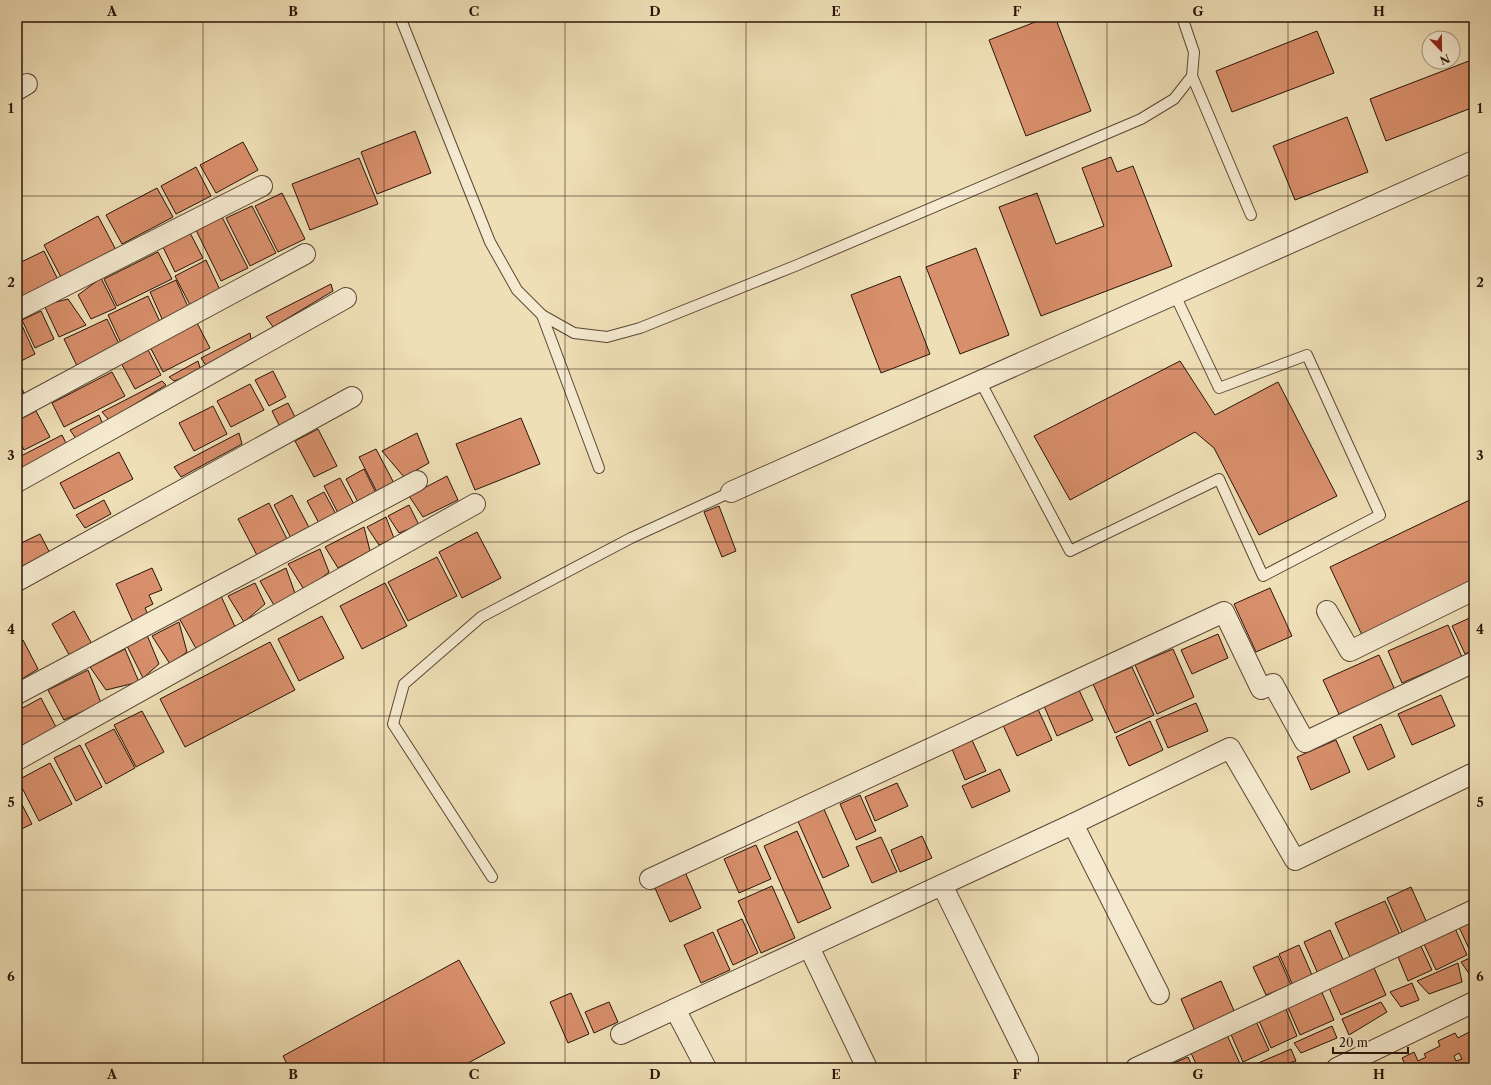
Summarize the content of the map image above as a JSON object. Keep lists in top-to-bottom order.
{
  "scale_bar": "20 m",
  "north": "bottom",
  "grid": {
    "columns": [
      "A",
      "B",
      "C",
      "D",
      "E",
      "F",
      "G",
      "H"
    ],
    "rows": [
      "1",
      "2",
      "3",
      "4",
      "5",
      "6"
    ]
  }
}
